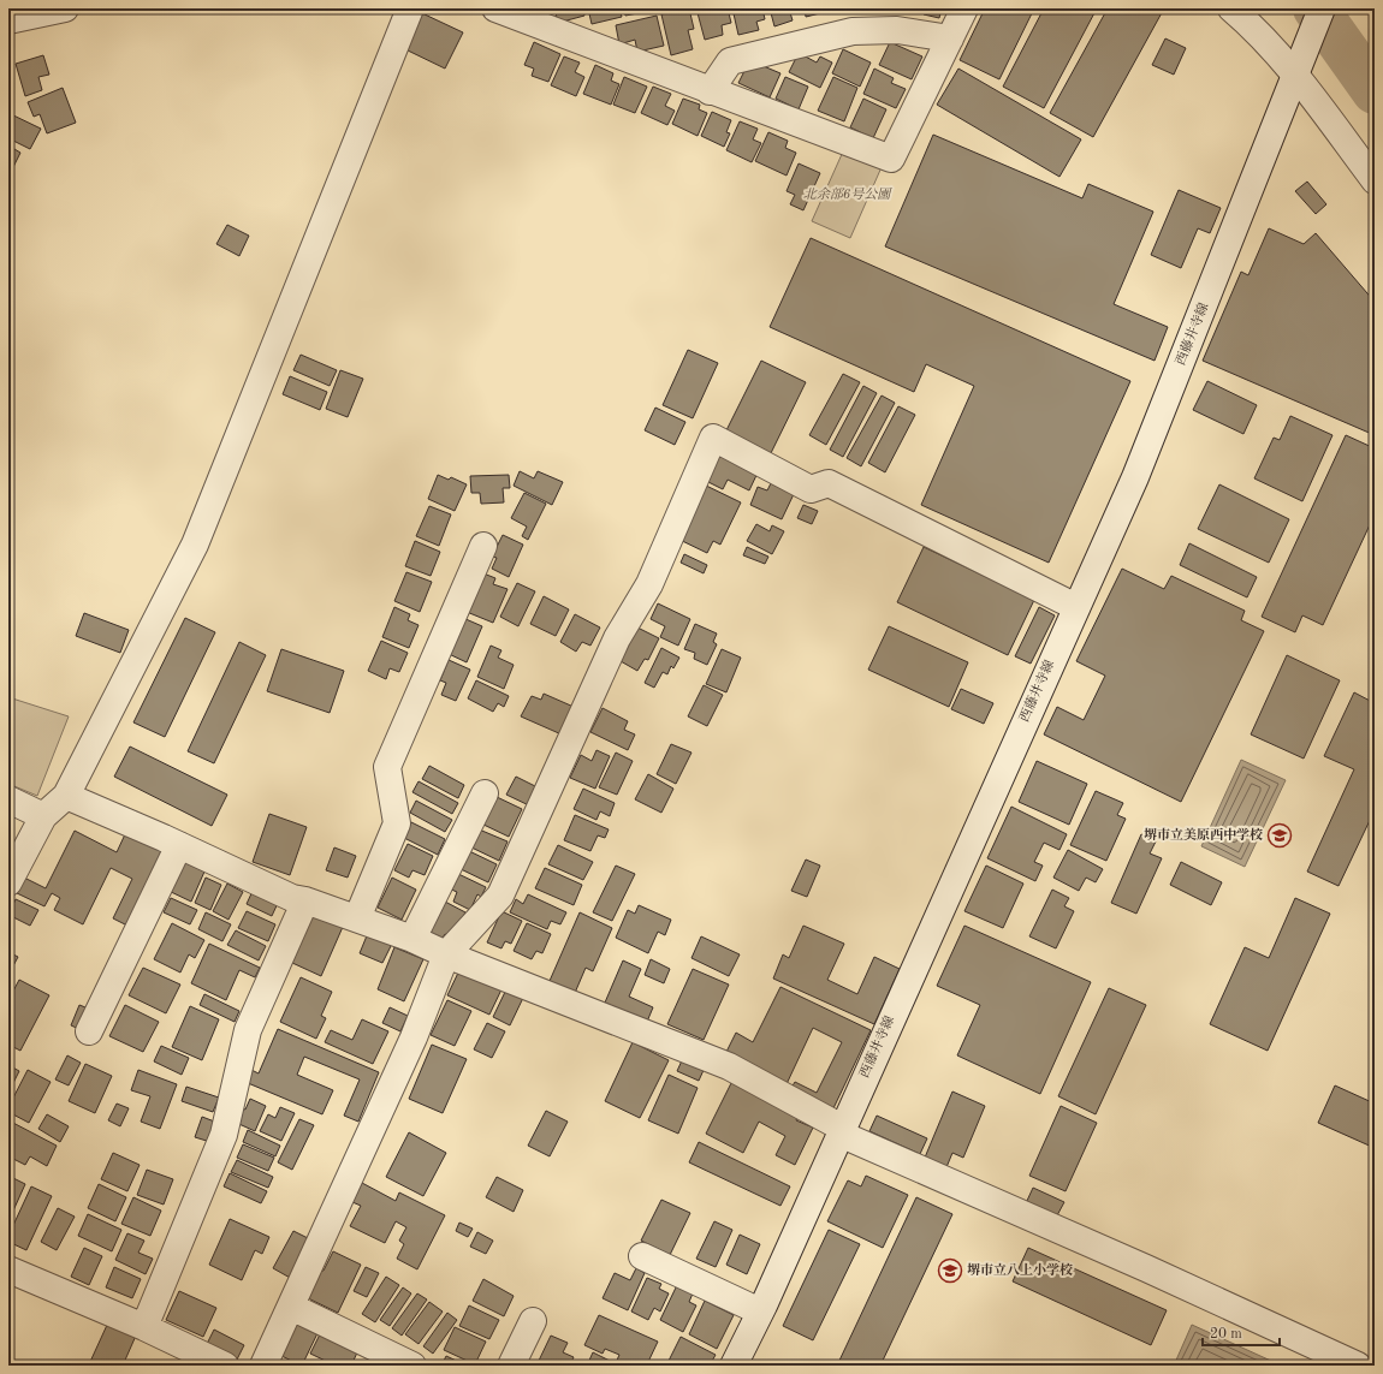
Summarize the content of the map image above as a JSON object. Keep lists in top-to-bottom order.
{
  "streets": {
    "street": ["西藤井寺線"]
  },
  "parks": ["北余部6号公園"],
  "places": {
    "school or university": ["堺市立美原西中学校", "堺市立八上小学校"]
  },
  "scale_bar": "20 m"
}
